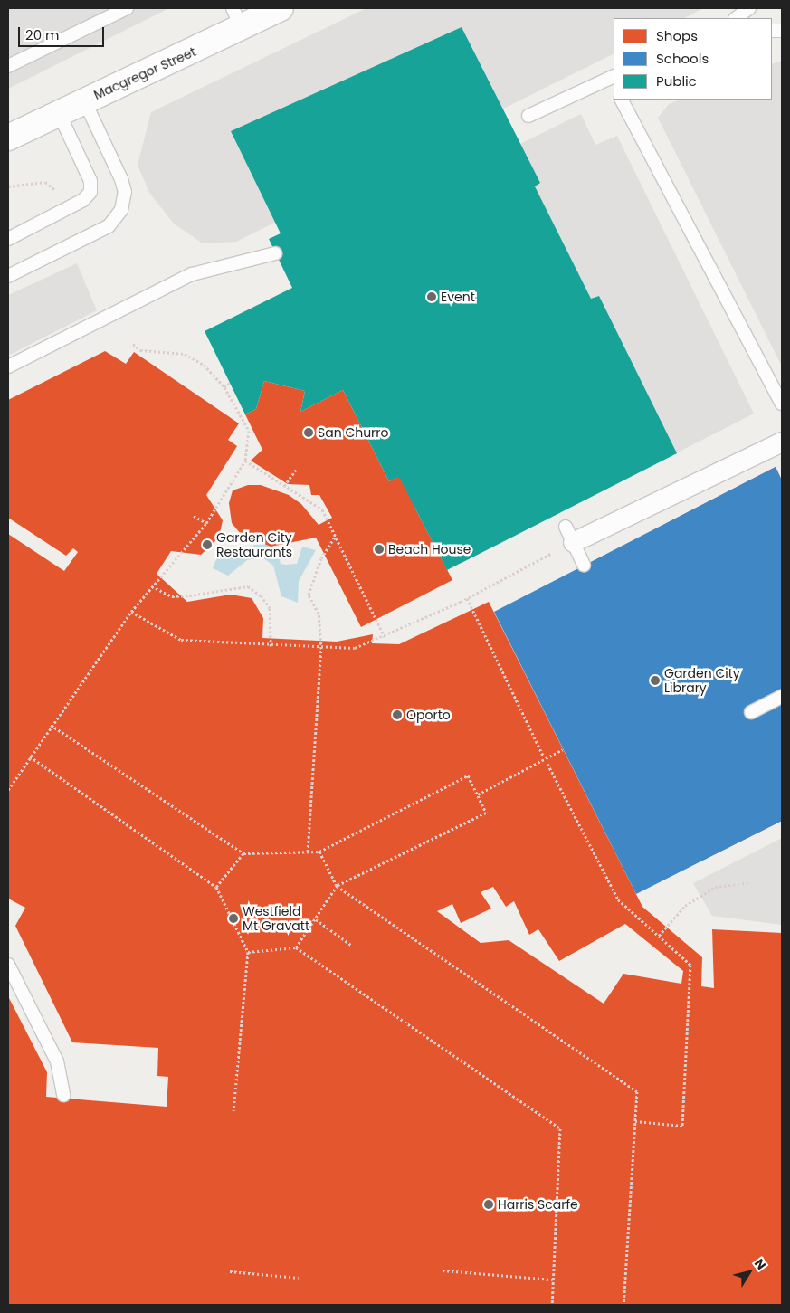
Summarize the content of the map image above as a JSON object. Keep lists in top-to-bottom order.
{
  "streets": {
    "street": ["Macgregor Street"]
  },
  "places": [
    "Event",
    "San Churro",
    "Garden City Restaurants",
    "Beach House",
    "Garden City Library",
    "Oporto",
    "Westfield Mt Gravatt",
    "Harris Scarfe"
  ],
  "legend": ["Shops", "Schools", "Public"],
  "scale_bar": "20 m",
  "north": "top right"
}
